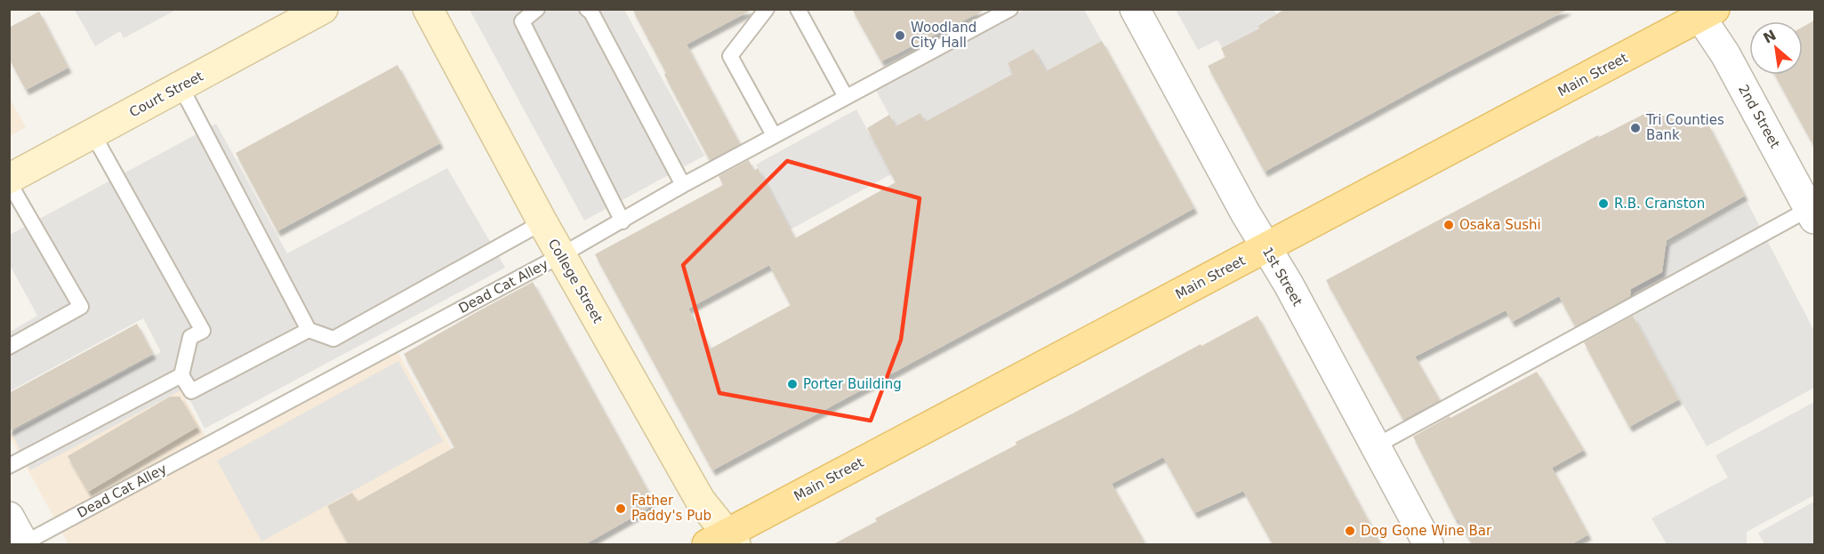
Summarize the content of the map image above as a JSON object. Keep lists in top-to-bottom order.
{
  "streets": {
    "main road": ["Main Street"],
    "street": [
      "Court Street",
      "2nd Street",
      "1st Street",
      "College Street"
    ],
    "lane": ["Dead Cat Alley"]
  },
  "crossings": [
    ["Main Street", "2nd Street"],
    ["Main Street", "1st Street"],
    ["Main Street", "College Street"],
    ["College Street", "Dead Cat Alley"]
  ],
  "places": [
    "Woodland City Hall",
    "Tri Counties Bank",
    "R.B. Cranston",
    "Osaka Sushi",
    "Porter Building",
    "Father Paddy's Pub",
    "Dog Gone Wine Bar"
  ],
  "north": "top left"
}
